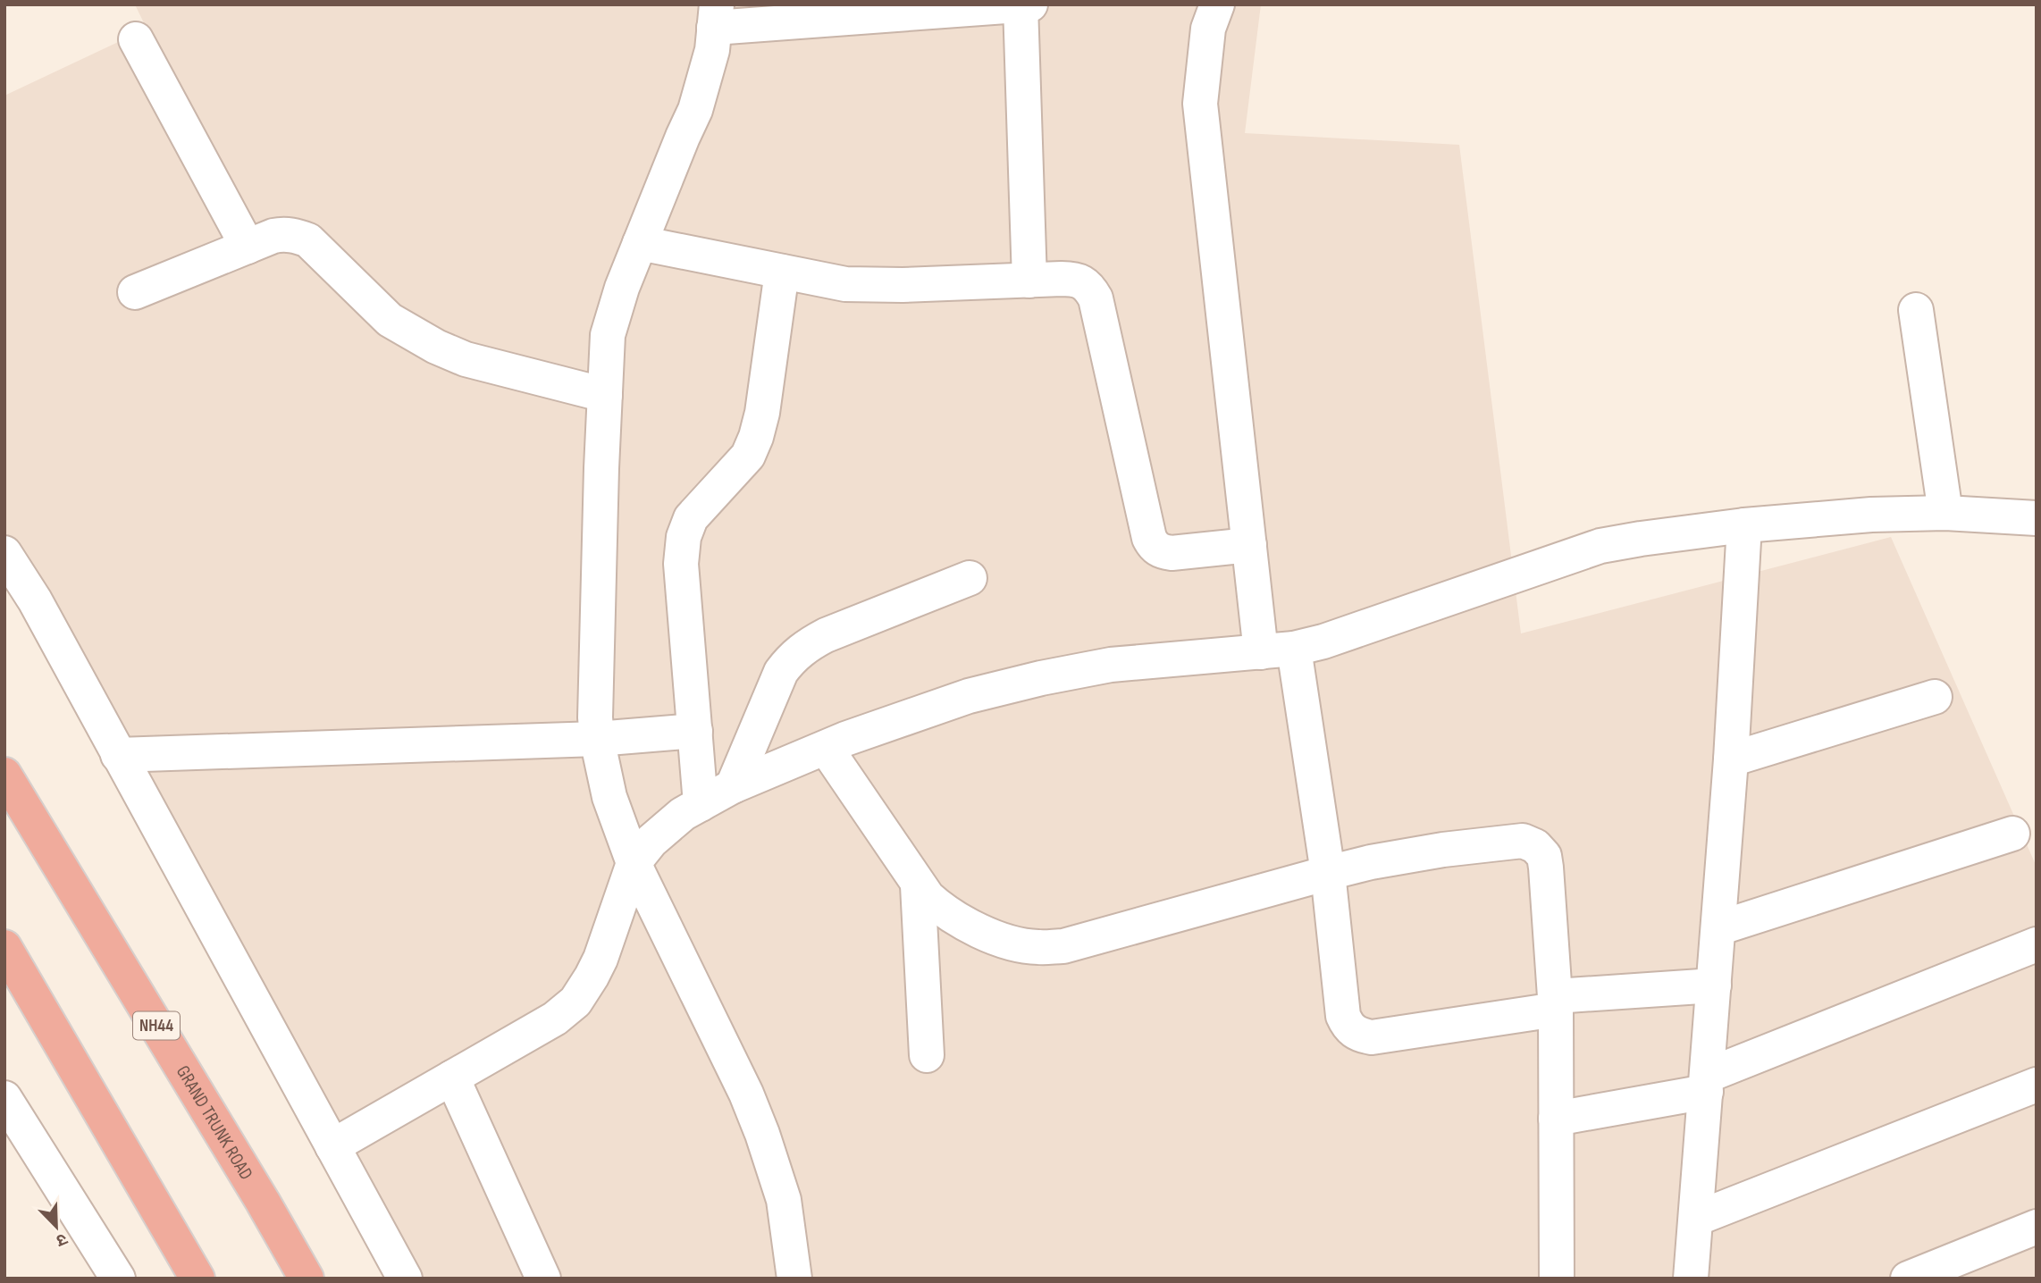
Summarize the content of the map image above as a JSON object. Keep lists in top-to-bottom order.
{
  "streets": {
    "highway": ["NH44", "GRAND TRUNK ROAD"]
  },
  "north": "bottom right"
}
